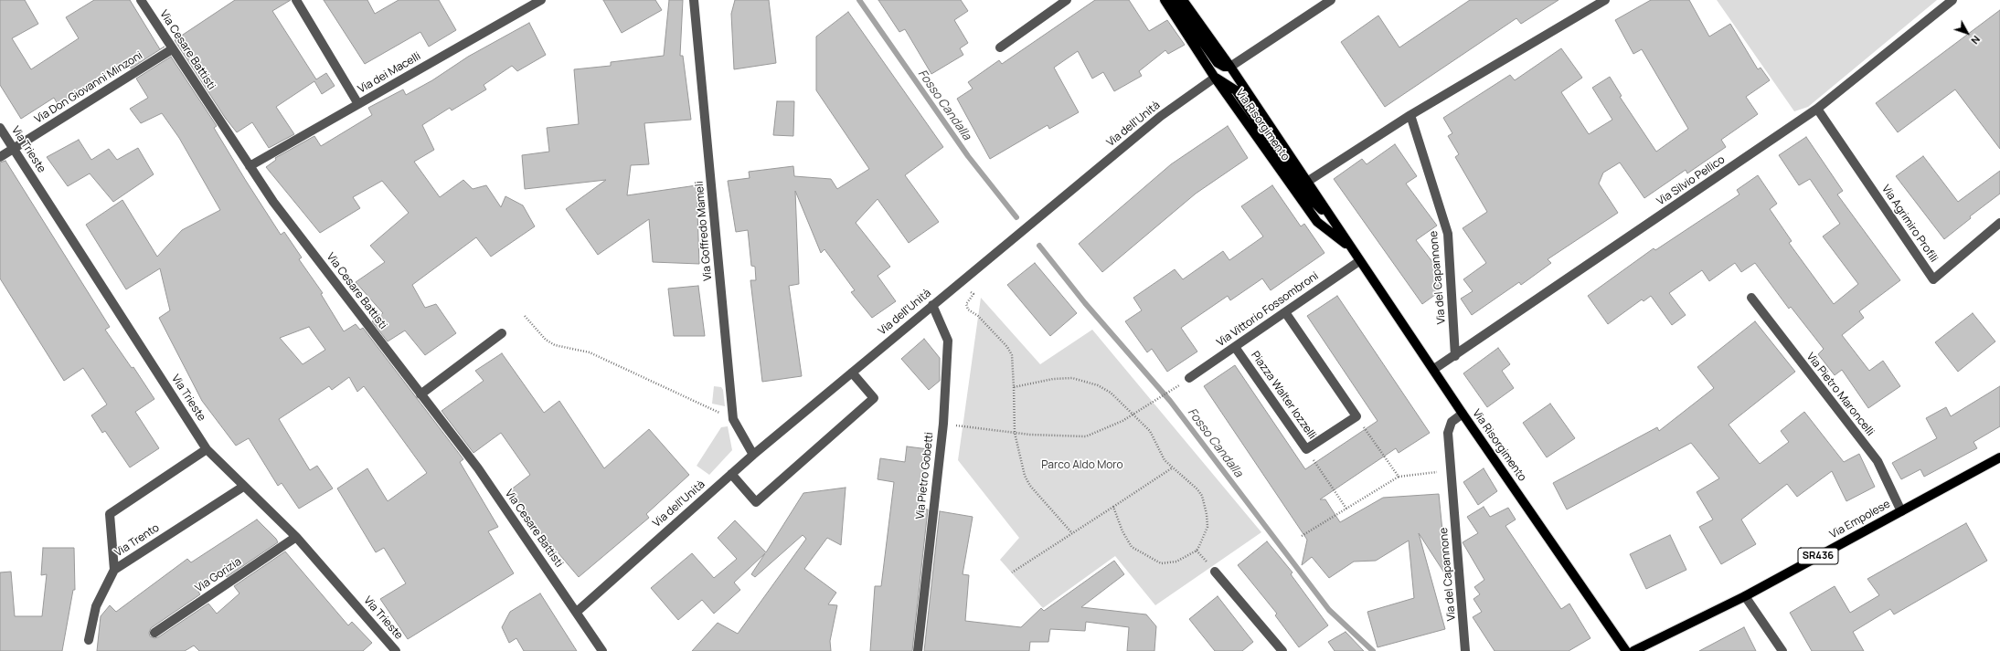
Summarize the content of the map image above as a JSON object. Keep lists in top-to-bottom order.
{
  "streets": {
    "main road": ["Via Risorgimento", "Via Empolese", "SR436"],
    "street": [
      "Via Cesare Battisti",
      "Via dei Macelli",
      "Via Don Giovanni Minzoni",
      "Via dell'Unità",
      "Via Trieste",
      "Via Silvio Pellico",
      "Via Agrimiro Profili",
      "Via Goffredo Mameli",
      "Via del Capannone",
      "Via Vittorio Fossombroni",
      "Via Pietro Maroncelli",
      "Piazza Walter Iozzelli",
      "Via Pietro Gobetti",
      "Via Trento",
      "Via Gorizia"
    ]
  },
  "crossings": [
    ["Via Cesare Battisti", "Via dei Macelli"],
    ["Via Cesare Battisti", "Via Don Giovanni Minzoni"],
    ["Via Cesare Battisti", "Via dell'Unità"],
    ["Via Don Giovanni Minzoni", "Via Trieste"],
    ["Via dell'Unità", "Via Risorgimento"],
    ["Via dell'Unità", "Via Goffredo Mameli"],
    ["Via dell'Unità", "Via Pietro Gobetti"],
    ["Via Risorgimento", "Via Silvio Pellico"],
    ["Via Risorgimento", "Via del Capannone"],
    ["Via Risorgimento", "Via Vittorio Fossombroni"],
    ["Via Trieste", "Via Trento"],
    ["Via Trieste", "Via Gorizia"],
    ["Via Silvio Pellico", "Via Agrimiro Profili"],
    ["Via Silvio Pellico", "Via del Capannone"],
    ["Via Vittorio Fossombroni", "Piazza Walter Iozzelli"],
    ["Via Pietro Maroncelli", "Via Empolese"]
  ],
  "water": ["Fosso Candalla"],
  "parks": ["Parco Aldo Moro"],
  "north": "bottom right"
}
